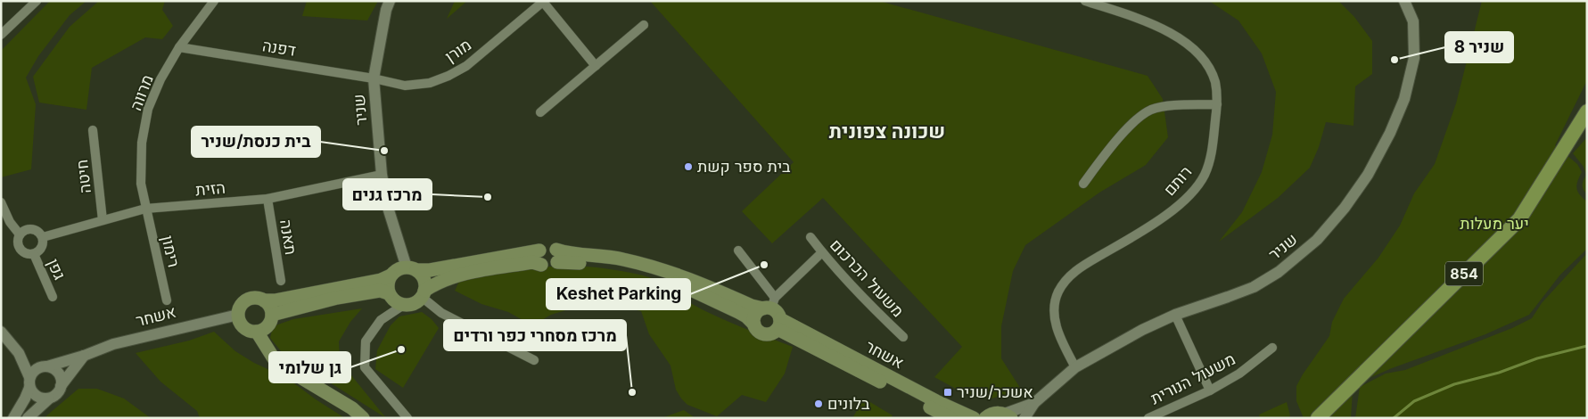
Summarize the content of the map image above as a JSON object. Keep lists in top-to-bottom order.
{
  "streets": {
    "main road": ["854", "אשחר"],
    "street": [
      "דפנה",
      "מורן",
      "מרווה",
      "שניר",
      "חיטה",
      "רותם",
      "הזית",
      "תאנה",
      "רימון",
      "גפן",
      "משעול הכרכום",
      "משעול הנורית"
    ]
  },
  "crossings": [
    ["דפנה", "מורן"],
    ["דפנה", "מרווה"],
    ["דפנה", "שניר"],
    ["מורן", "שניר"],
    ["מרווה", "הזית"],
    ["מרווה", "רימון"],
    ["שניר", "רותם"],
    ["שניר", "הזית"],
    ["חיטה", "הזית"],
    ["הזית", "תאנה"],
    ["הזית", "רימון"],
    ["הזית", "גפן"]
  ],
  "districts": ["שכונה צפונית"],
  "parks": ["יער מעלות"],
  "places": {
    "other": [
      "שניר 8",
      "בית כנסת/שניר",
      "בית ספר קשת",
      "מרכז גנים",
      "Keshet Parking",
      "גן שלומי",
      "מרכז מסחרי כפר ורדים",
      "בלונים"
    ],
    "transit": ["אשכר/שניר"]
  }
}
